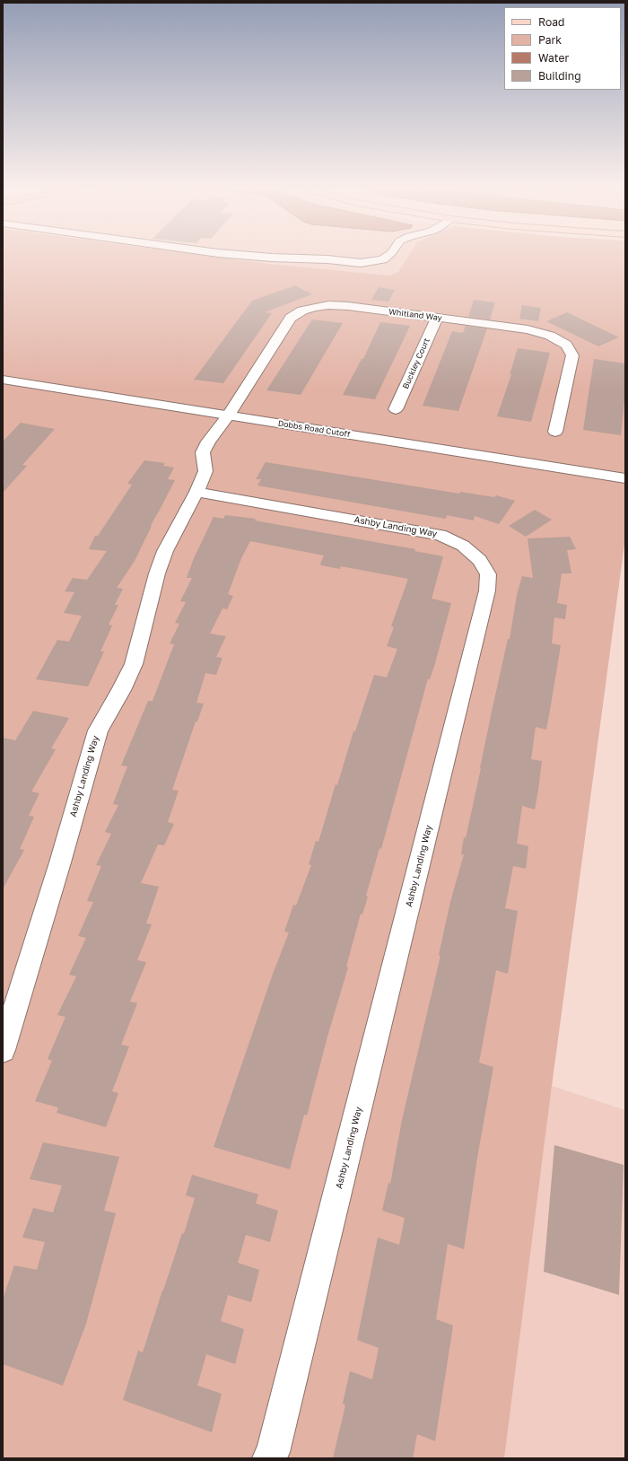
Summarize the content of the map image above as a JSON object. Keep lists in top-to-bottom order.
{
  "streets": {
    "street": [
      "Whitland Way",
      "Buckley Court",
      "Dobbs Road Cutoff",
      "Ashby Landing Way"
    ]
  },
  "crossings": [
    ["Whitland Way", "Buckley Court"],
    ["Whitland Way", "Dobbs Road Cutoff"],
    ["Whitland Way", "Ashby Landing Way"],
    ["Dobbs Road Cutoff", "Ashby Landing Way"]
  ],
  "legend": [
    "Road",
    "Park",
    "Water",
    "Building"
  ]
}
